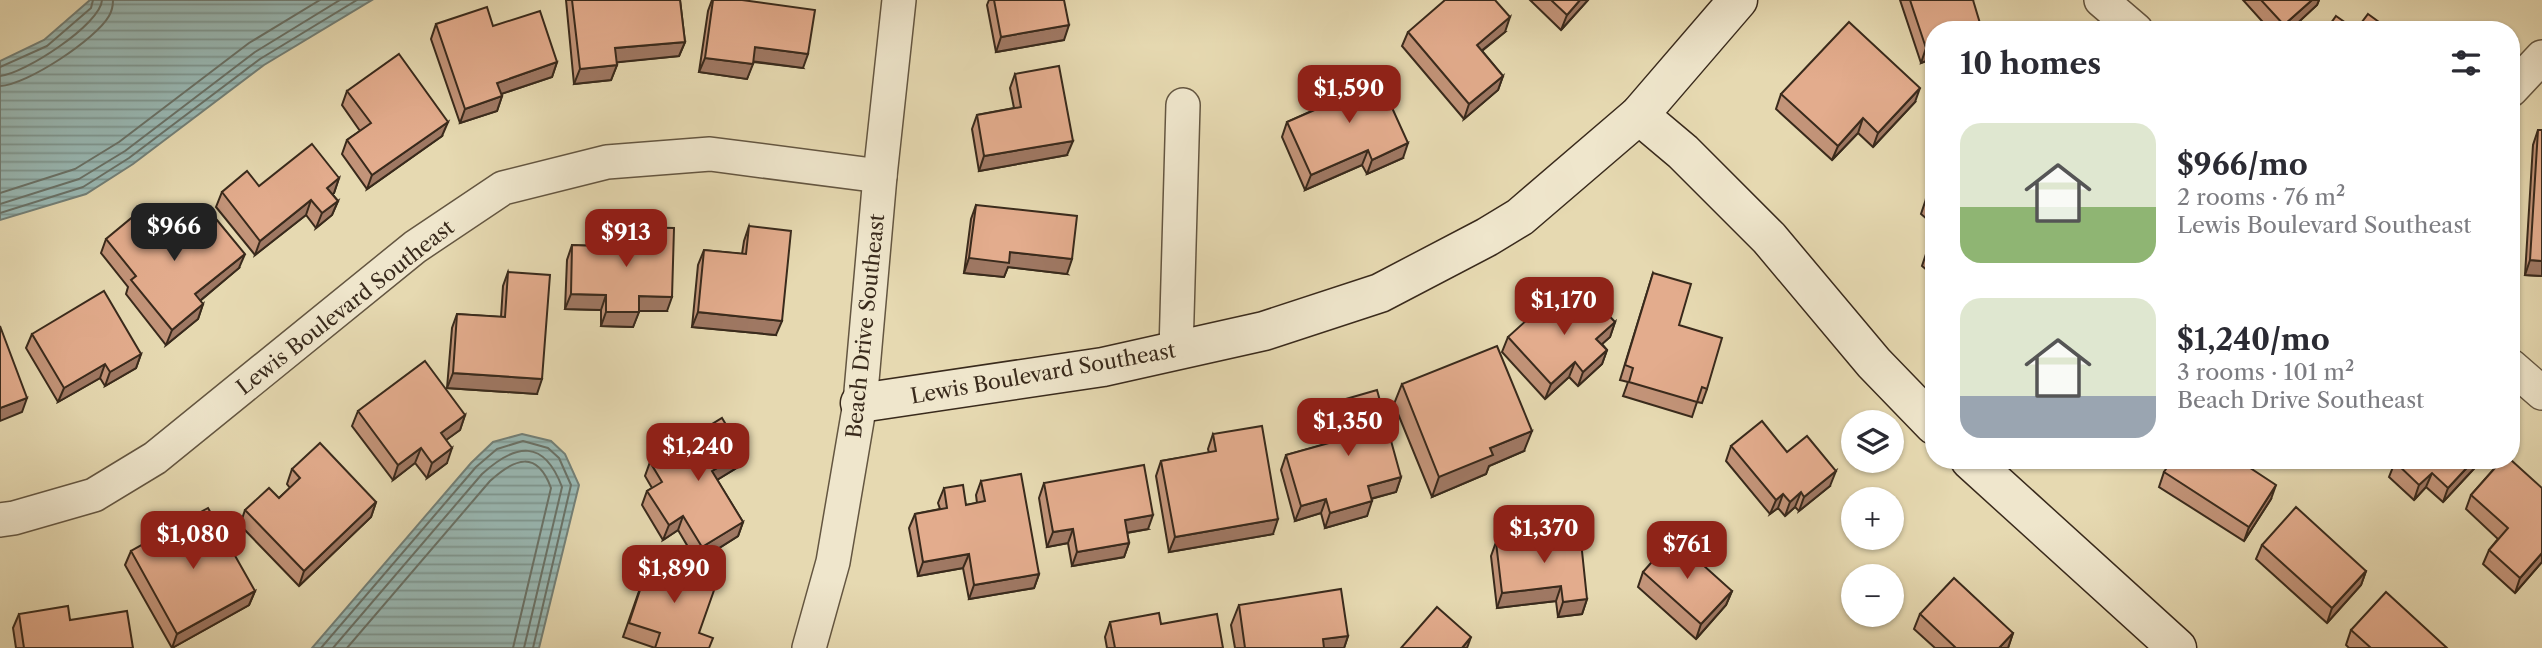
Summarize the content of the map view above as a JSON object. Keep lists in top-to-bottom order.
{
  "streets": {
    "street": ["Lewis Boulevard Southeast", "Beach Drive Southeast"]
  },
  "crossings": [
    ["Lewis Boulevard Southeast", "Beach Drive Southeast"]
  ],
  "page": {
    "heading": "10 homes",
    "price": [
      "$1,590",
      "$966",
      "$913",
      "$1,170",
      "$1,350",
      "$1,240",
      "$1,370",
      "$1,080",
      "$761",
      "$1,890"
    ],
    "list": [
      {
        "name": "$966/mo",
        "note": "2 rooms · 76 m² · Lewis Boulevard Southeast"
      },
      {
        "name": "$1,240/mo",
        "note": "3 rooms · 101 m² · Beach Drive Southeast"
      }
    ],
    "map_buttons": ["+", "−"]
  }
}
